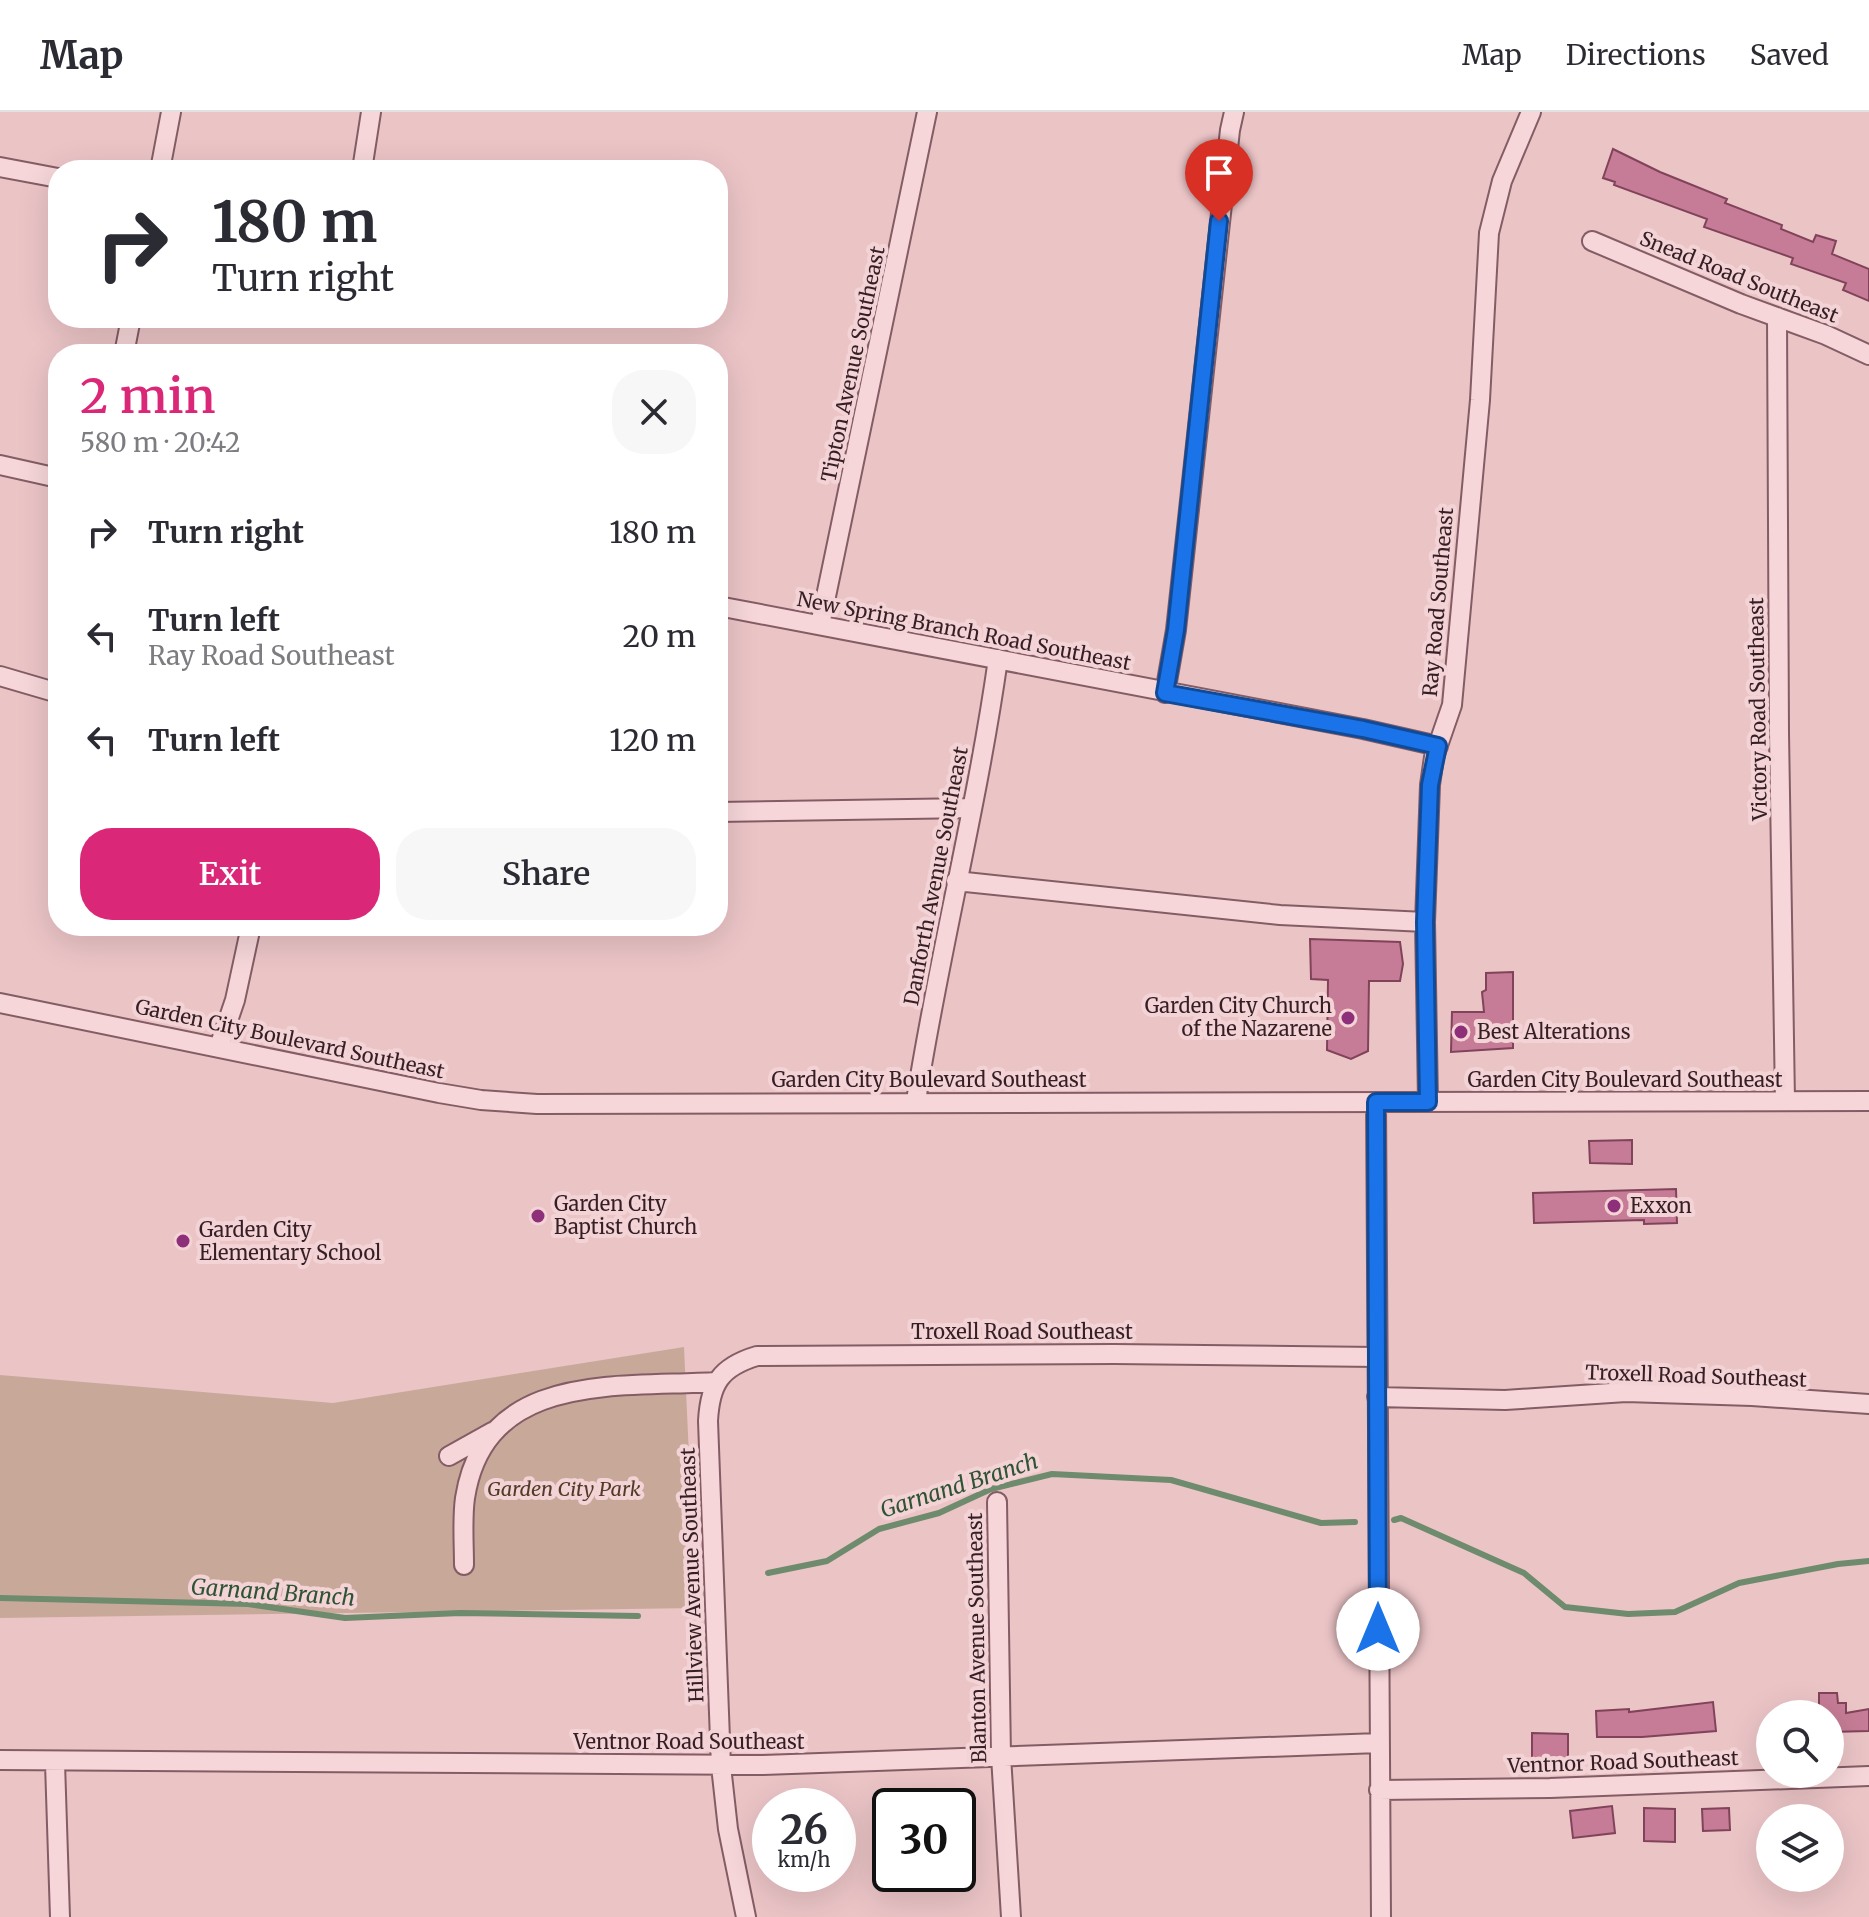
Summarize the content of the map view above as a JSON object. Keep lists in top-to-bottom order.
{
  "streets": {
    "street": [
      "Snead Road Southeast",
      "Tipton Avenue Southeast",
      "Ray Road Southeast",
      "New Spring Branch Road Southeast",
      "Victory Road Southeast",
      "Danforth Avenue Southeast",
      "Garden City Boulevard Southeast",
      "Troxell Road Southeast",
      "Hillview Avenue Southeast",
      "Blanton Avenue Southeast",
      "Ventnor Road Southeast"
    ]
  },
  "crossings": [
    ["Snead Road Southeast", "Victory Road Southeast"],
    ["Tipton Avenue Southeast", "New Spring Branch Road Southeast"],
    ["Ray Road Southeast", "New Spring Branch Road Southeast"],
    ["Ray Road Southeast", "Garden City Boulevard Southeast"],
    ["New Spring Branch Road Southeast", "Danforth Avenue Southeast"],
    ["Victory Road Southeast", "Garden City Boulevard Southeast"],
    ["Danforth Avenue Southeast", "Garden City Boulevard Southeast"],
    ["Troxell Road Southeast", "Hillview Avenue Southeast"],
    ["Hillview Avenue Southeast", "Ventnor Road Southeast"],
    ["Blanton Avenue Southeast", "Ventnor Road Southeast"]
  ],
  "water": ["Garnand Branch"],
  "parks": ["Garden City Park"],
  "places": [
    "Garden City Church of the Nazarene",
    "Best Alterations",
    "Exxon",
    "Garden City Baptist Church",
    "Garden City Elementary School"
  ],
  "page": {
    "header": "Map",
    "nav": ["Map", "Directions", "Saved"],
    "turn": ["180 m", "Turn right"],
    "heading": ["2 min", "580 m · 20:42"],
    "list": [
      {
        "name": "Turn right",
        "value": "180 m"
      },
      {
        "name": "Turn left",
        "note": "Ray Road Southeast",
        "value": "20 m"
      },
      {
        "name": "Turn left",
        "value": "120 m"
      }
    ],
    "buttons": ["Exit", "Share"],
    "speed": "26 km/h",
    "limit": "30"
  }
}
